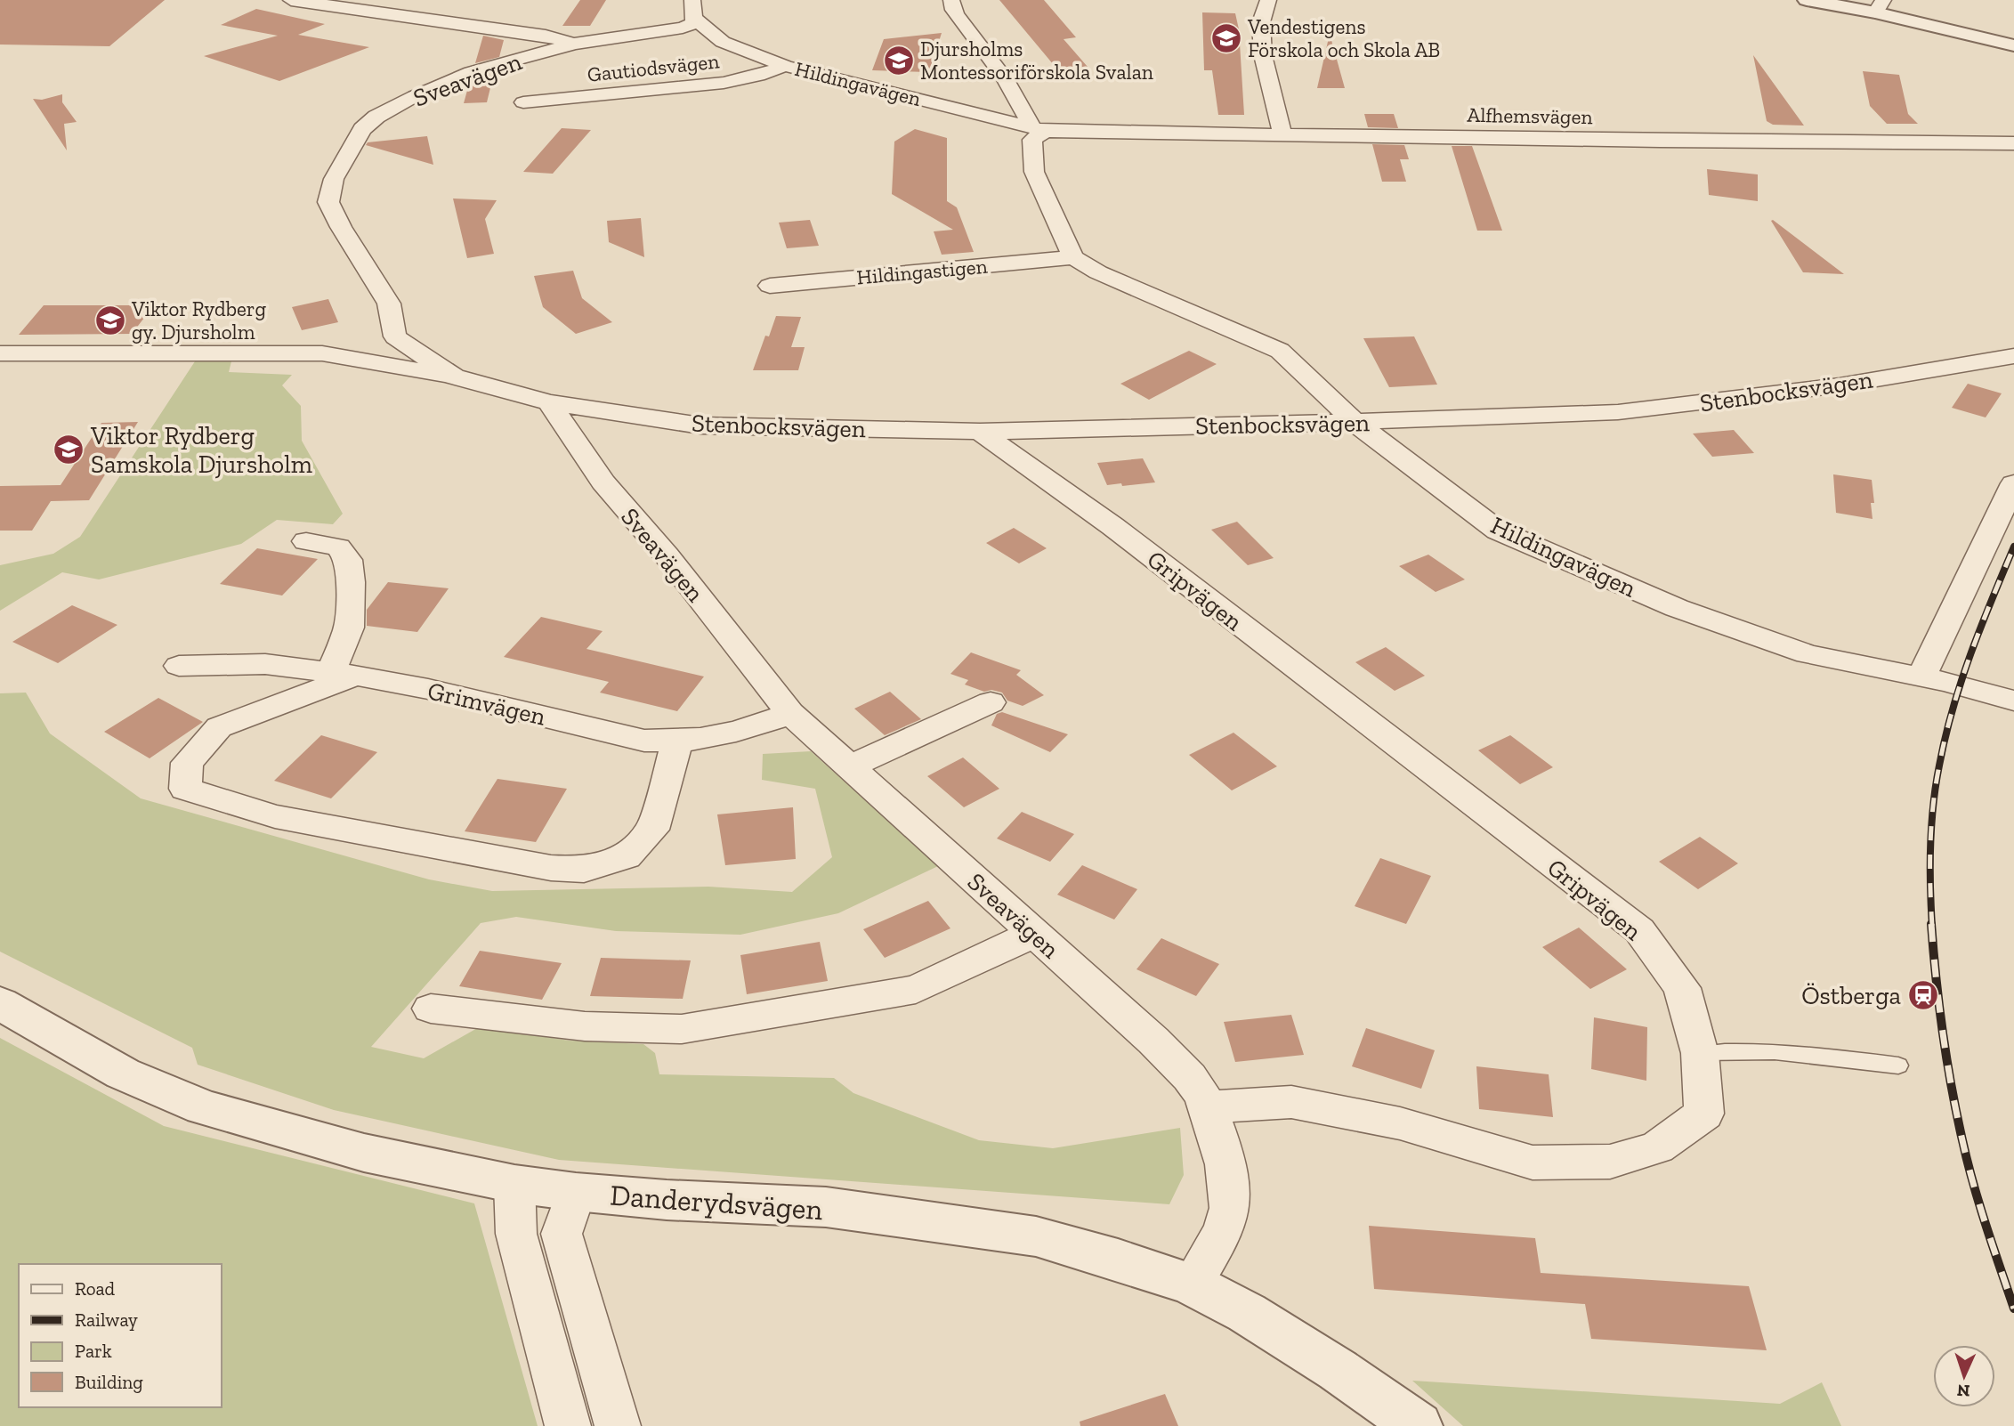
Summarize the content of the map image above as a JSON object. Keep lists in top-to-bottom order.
{
  "streets": {
    "street": [
      "Gautiodsvägen",
      "Sveavägen",
      "Hildingavägen",
      "Alfhemsvägen",
      "Hildingastigen",
      "Stenbocksvägen",
      "Gripvägen",
      "Grimvägen",
      "Danderydsvägen"
    ]
  },
  "crossings": [
    ["Gautiodsvägen", "Hildingavägen"],
    ["Sveavägen", "Hildingavägen"],
    ["Sveavägen", "Stenbocksvägen"],
    ["Sveavägen", "Gripvägen"],
    ["Sveavägen", "Grimvägen"],
    ["Sveavägen", "Danderydsvägen"],
    ["Hildingavägen", "Alfhemsvägen"],
    ["Hildingavägen", "Hildingastigen"],
    ["Hildingavägen", "Stenbocksvägen"],
    ["Stenbocksvägen", "Gripvägen"]
  ],
  "places": {
    "school or university": [
      "Vendestigens Förskola och Skola AB",
      "Djursholms Montessoriförskola Svalan",
      "Viktor Rydberg gy. Djursholm",
      "Viktor Rydberg Samskola Djursholm"
    ],
    "station": ["Östberga"]
  },
  "legend": [
    "Road",
    "Railway",
    "Park",
    "Building"
  ],
  "north": "bottom"
}
